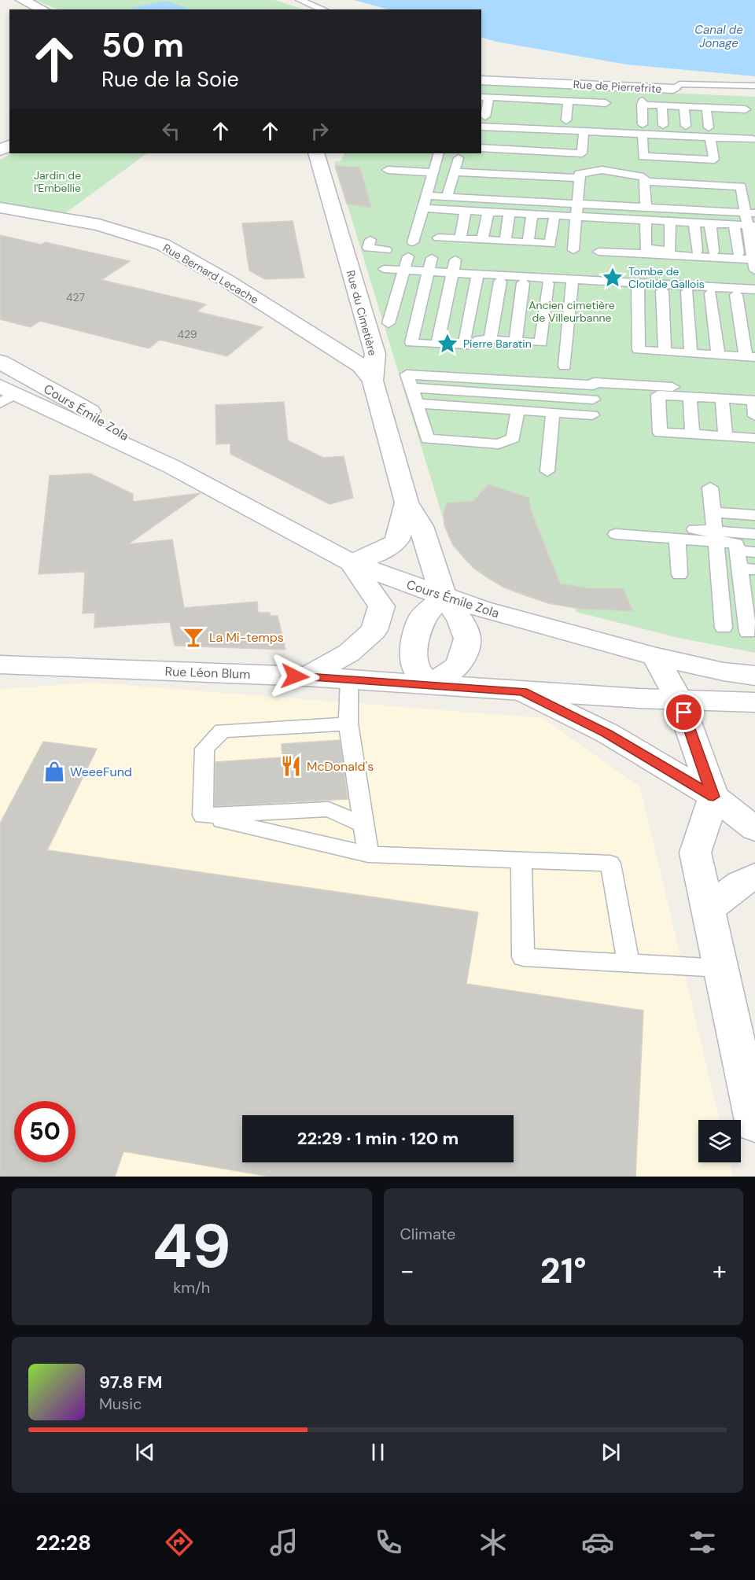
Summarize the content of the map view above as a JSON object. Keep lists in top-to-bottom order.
{
  "streets": {
    "street": [
      "Rue de Pierrefrite",
      "Rue Bernard Lecache",
      "Rue du Cimetière",
      "Cours Émile Zola",
      "Rue Léon Blum"
    ]
  },
  "crossings": [
    ["Rue Bernard Lecache", "Rue du Cimetière"],
    ["Rue du Cimetière", "Cours Émile Zola"]
  ],
  "water": ["Canal de Jonage"],
  "parks": ["Jardin de l'Embellie", "Ancien cimetière de Villeurbanne"],
  "places": {
    "place": ["Tombe de Clotilde Gallois", "Pierre Baratin"],
    "bar": ["La Mi-temps"],
    "restaurant": ["McDonald's"],
    "shop": ["WeeeFund"]
  },
  "house_numbers": ["427", "429"],
  "page": {
    "turn": ["50 m", "Rue de la Soie"],
    "limit": "50",
    "trip": "22:29 · 1 min · 120 m",
    "tile": [
      ["49", "km/h"],
      "Climate"
    ],
    "heat": ["−", "21°", "+"],
    "song": ["97.8 FM", "Music"],
    "tabs": "22:28"
  }
}
